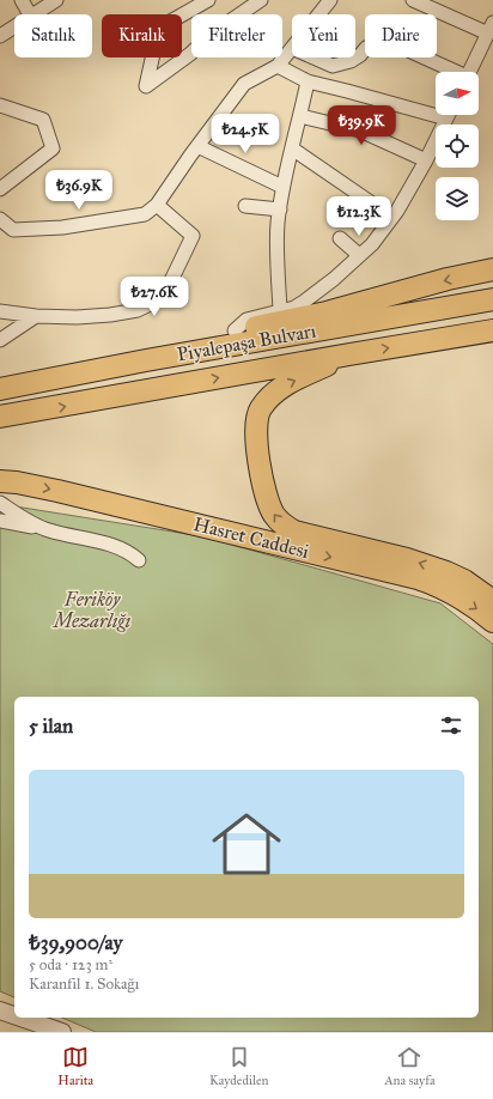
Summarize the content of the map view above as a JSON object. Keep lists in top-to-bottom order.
{
  "streets": {
    "main road": ["Piyalepaşa Bulvarı", "Hasret Caddesi"]
  },
  "crossings": [
    ["Piyalepaşa Bulvarı", "Hasret Caddesi"]
  ],
  "parks": ["Feriköy Mezarlığı"],
  "north": "right",
  "page": {
    "chip": [
      "Satılık",
      "Kiralık",
      "Filtreler",
      "Yeni",
      "Daire"
    ],
    "price": [
      "₺39.9K",
      "₺24.5K",
      "₺36.9K",
      "₺12.3K",
      "₺27.6K"
    ],
    "heading": "5 ilan",
    "list": [
      {
        "name": "₺39,900/ay",
        "note": "5 oda · 123 m² · Karanfil 1. Sokağı"
      }
    ],
    "tabs": ["Harita", "Kaydedilen", "Ana sayfa"]
  }
}
